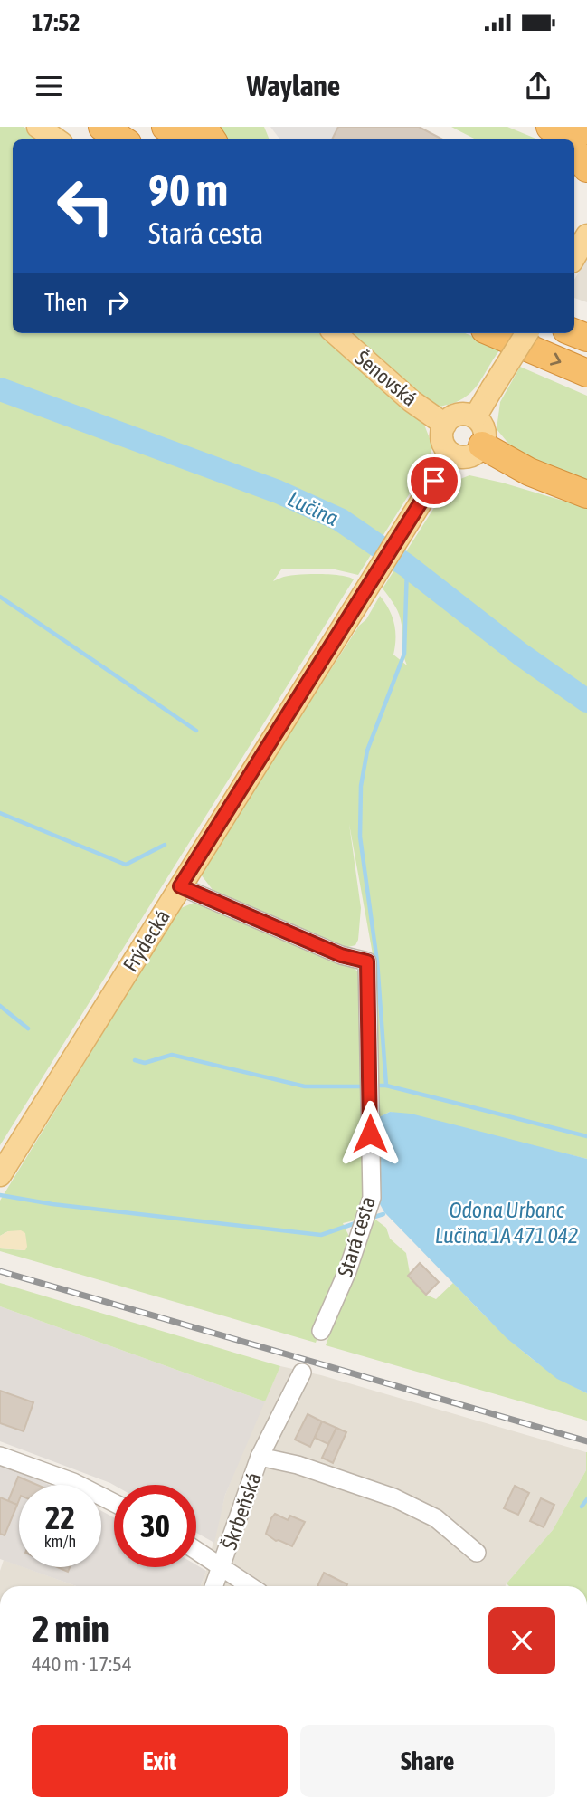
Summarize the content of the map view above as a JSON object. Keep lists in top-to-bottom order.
{
  "streets": {
    "main road": ["Šenovská", "Frýdecká"],
    "street": ["Stará cesta", "Škrbeňská"]
  },
  "crossings": [
    ["Šenovská", "Frýdecká"],
    ["Frýdecká", "Stará cesta"]
  ],
  "water": ["Lučina", "Odona Urbanc Lučina 1A 471 042"],
  "page": {
    "status": "17:52",
    "header": "Waylane",
    "turn": ["90 m", "Stará cesta"],
    "then": "Then",
    "speed": "22 km/h",
    "limit": "30",
    "heading": ["2 min", "440 m · 17:54"],
    "buttons": ["Exit", "Share"]
  }
}
